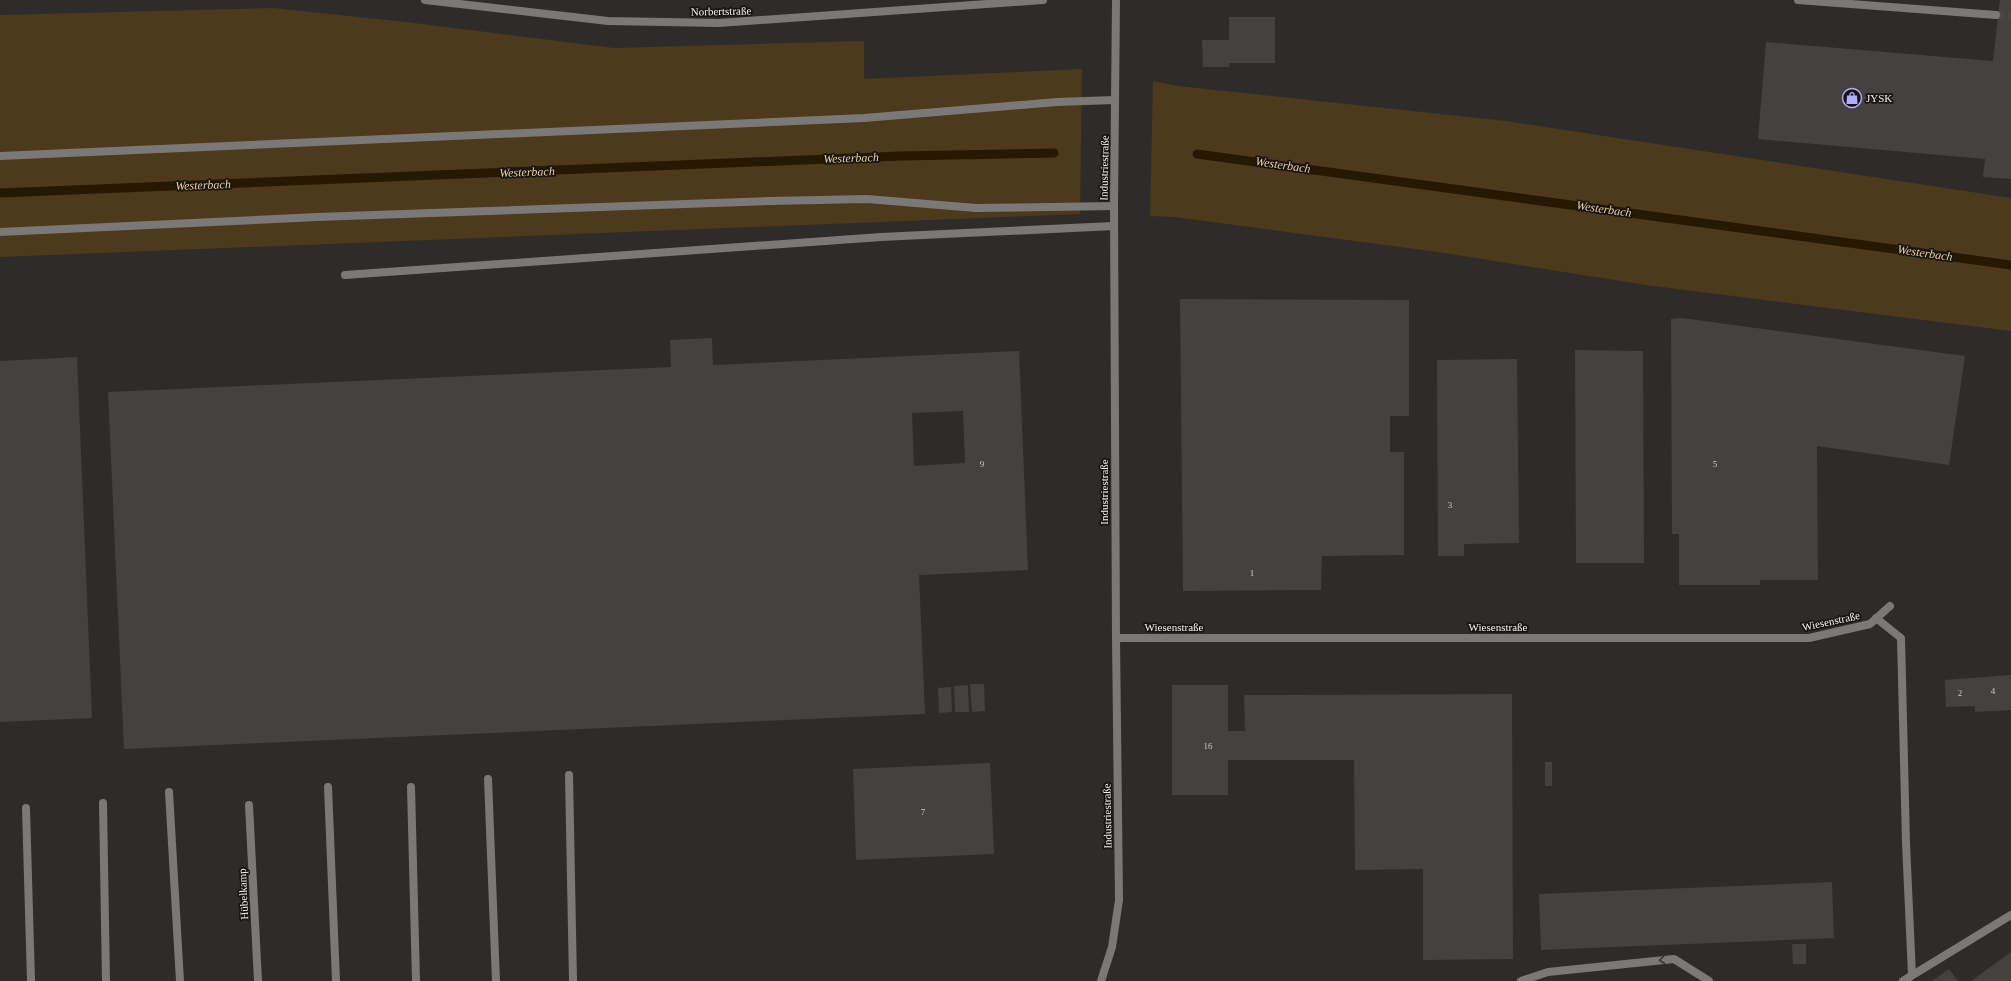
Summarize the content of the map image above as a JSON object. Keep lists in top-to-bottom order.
{
  "streets": {
    "street": [
      "Norbertstraße",
      "Industriestraße",
      "Wiesenstraße",
      "Hübelkamp"
    ]
  },
  "crossings": [
    ["Industriestraße", "Wiesenstraße"]
  ],
  "water": ["Westerbach"],
  "places": {
    "shop": ["JYSK"]
  },
  "house_numbers": [
    "9",
    "5",
    "3",
    "1",
    "4",
    "2",
    "16",
    "7"
  ]
}
